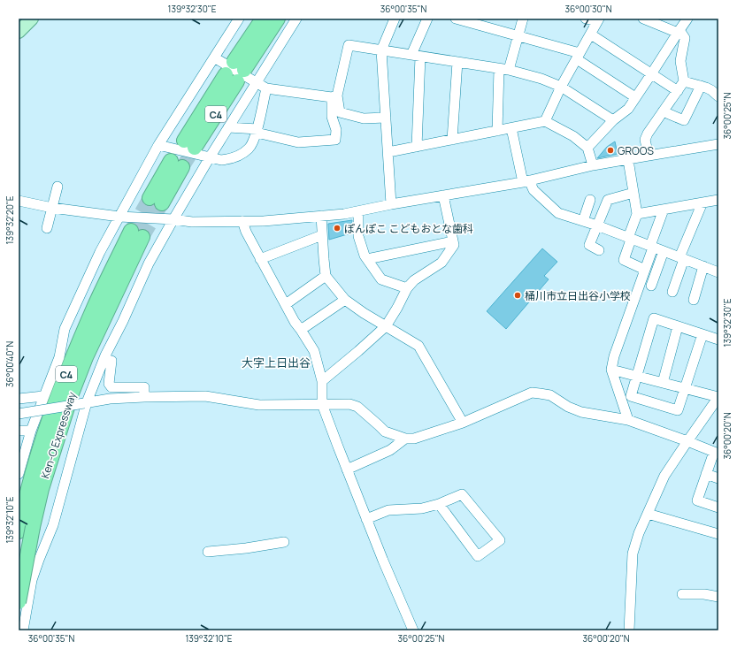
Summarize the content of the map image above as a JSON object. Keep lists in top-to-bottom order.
{
  "streets": {
    "highway": ["C4", "Ken-O Expressway"]
  },
  "districts": ["大字上日出谷"],
  "places": ["GROOS", "ぽんぽこ こどもおとな歯科", "桶川市立日出谷小学校"],
  "coordinates": [
    "139°32'30\"E",
    "36°00'35\"N",
    "36°00'30\"N",
    "36°00'25\"N",
    "139°32'20\"E",
    "36°00'40\"N",
    "36°00'20\"N",
    "139°32'10\"E"
  ]
}
